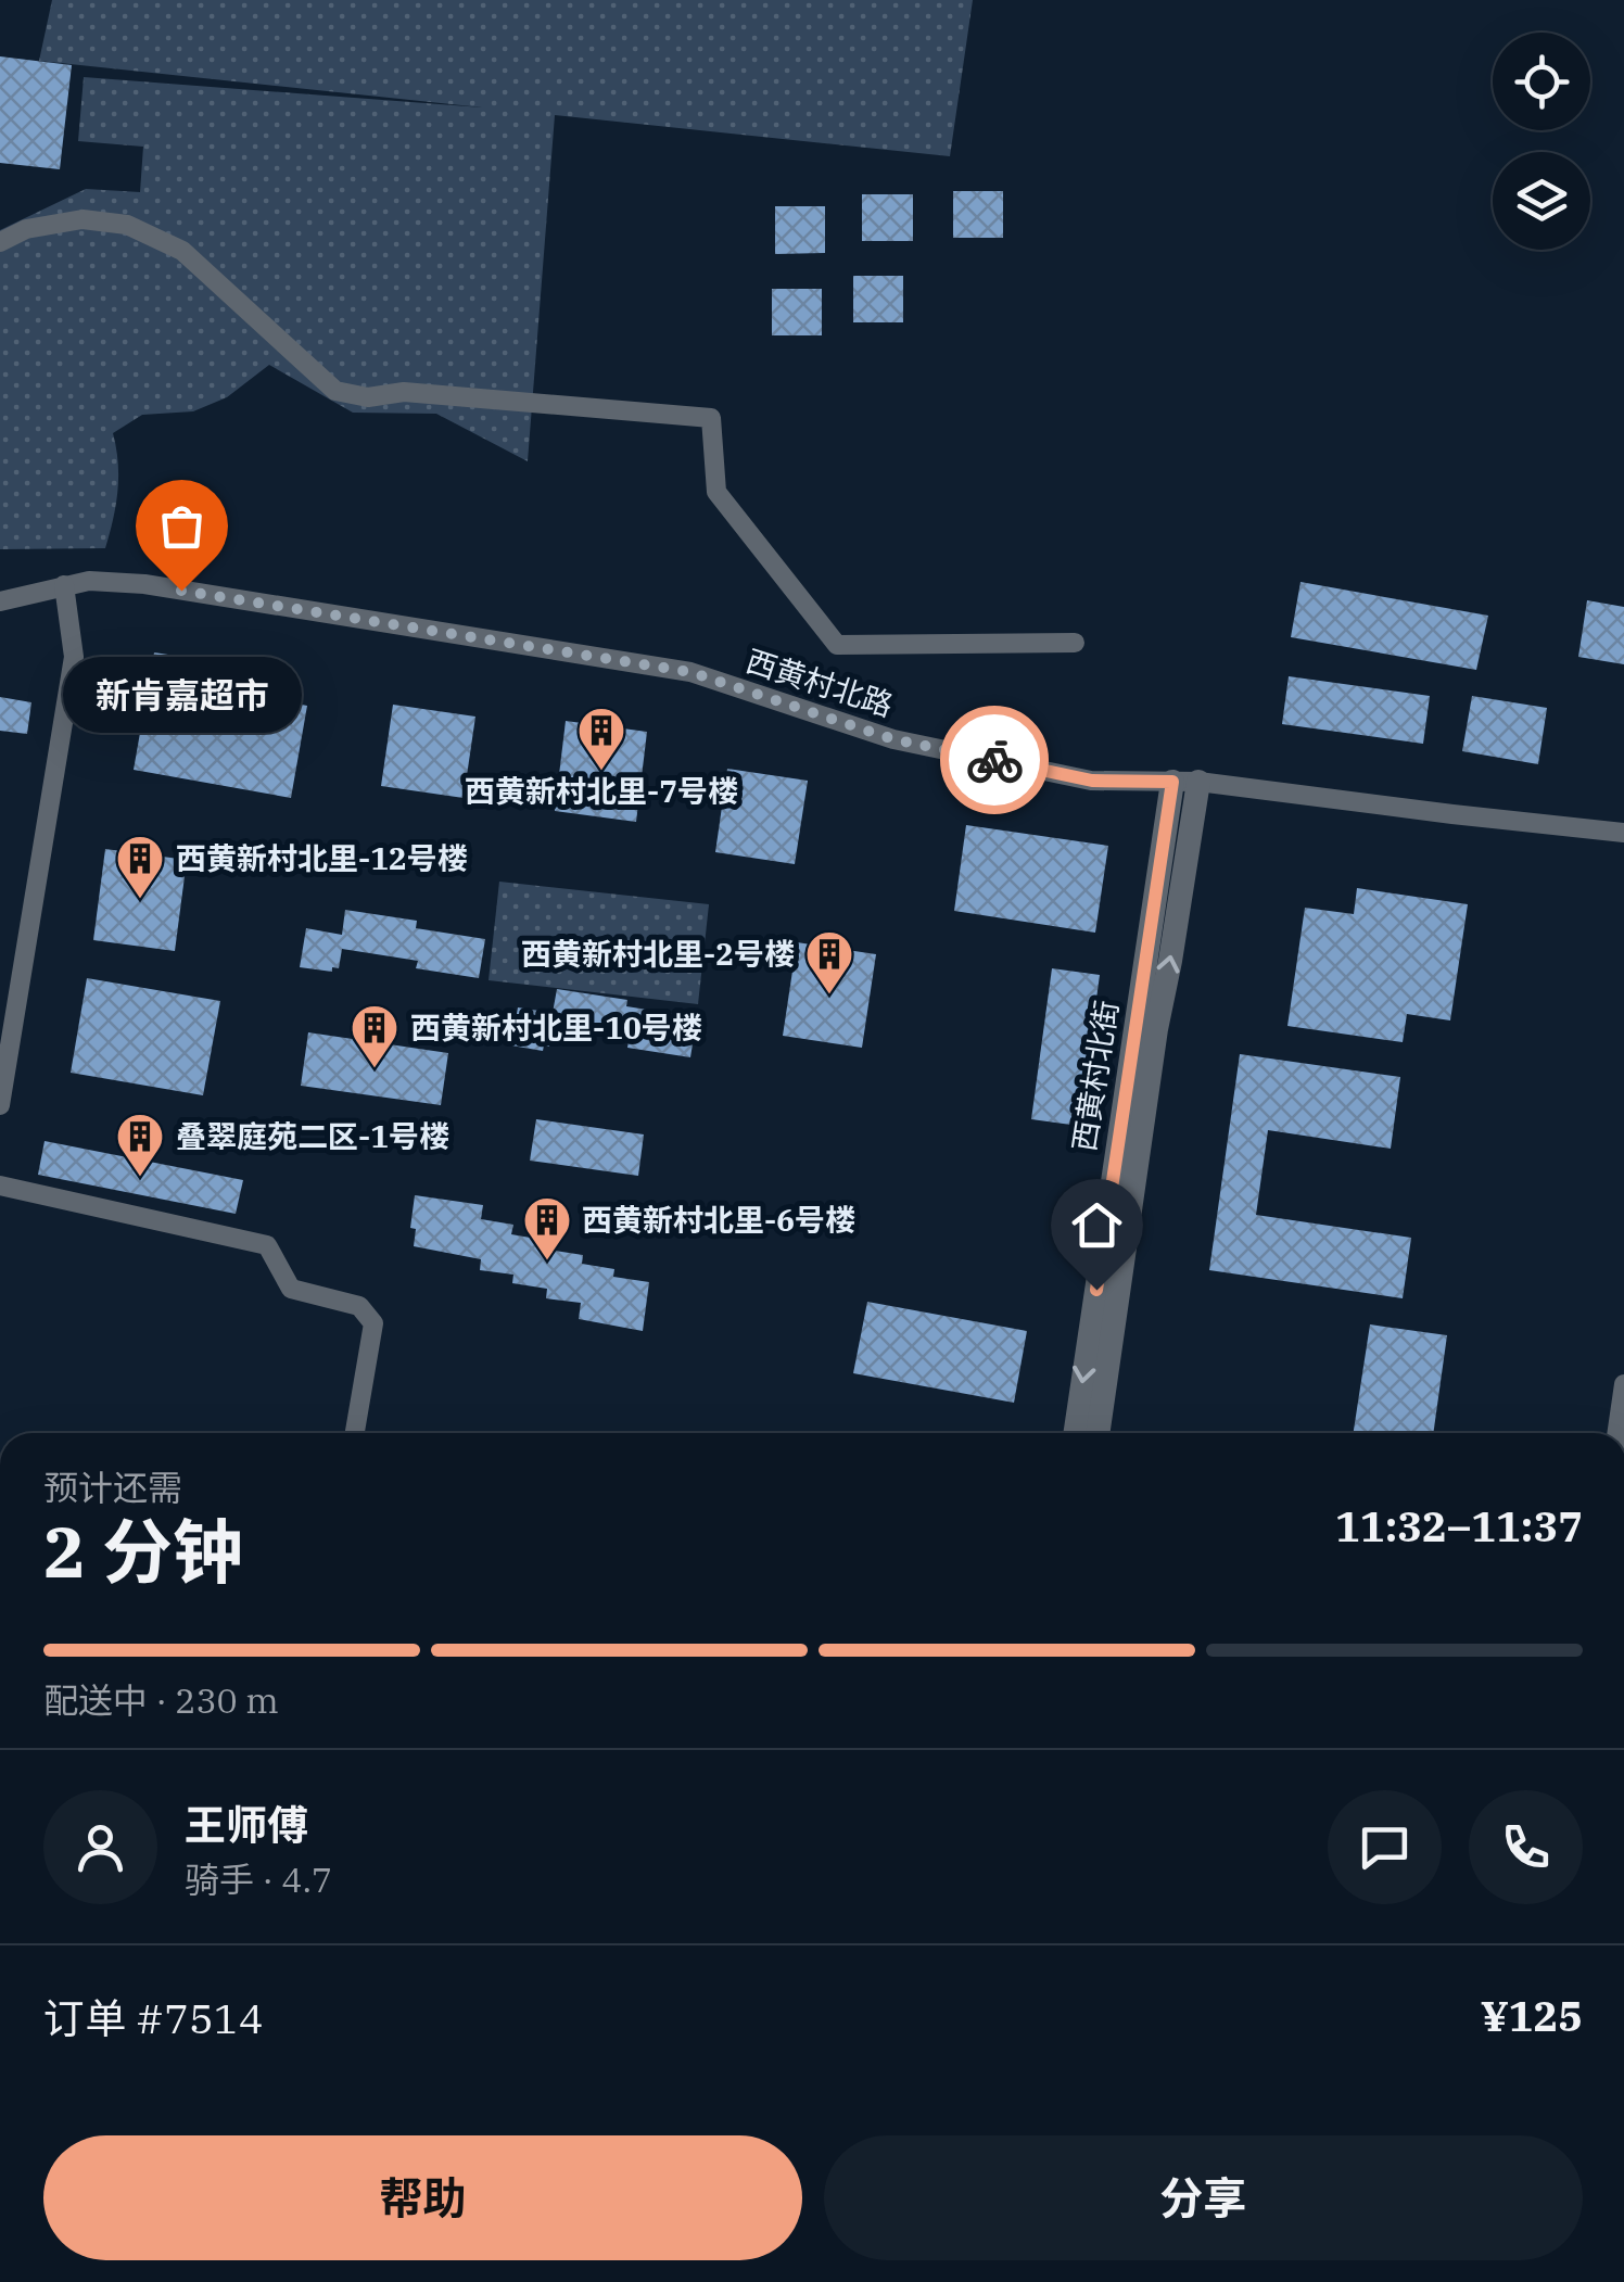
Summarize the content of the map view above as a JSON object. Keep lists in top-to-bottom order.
{
  "streets": {
    "street": ["西黄村北路", "西黄村北街"]
  },
  "crossings": [
    ["西黄村北路", "西黄村北街"]
  ],
  "places": {
    "other": ["新肯嘉超市"],
    "building": [
      "西黄新村北里-7号楼",
      "西黄新村北里-12号楼",
      "西黄新村北里-2号楼",
      "西黄新村北里-10号楼",
      "叠翠庭苑二区-1号楼",
      "西黄新村北里-6号楼"
    ]
  },
  "page": {
    "bubble": "新肯嘉超市",
    "heading": ["2 分钟", "预计还需", "11:32–11:37"],
    "panel": [
      "王师傅",
      "骑手 · 4.7",
      "订单 #7514",
      "¥125"
    ],
    "bar": "配送中 · 230 m",
    "buttons": ["帮助", "分享"]
  }
}
